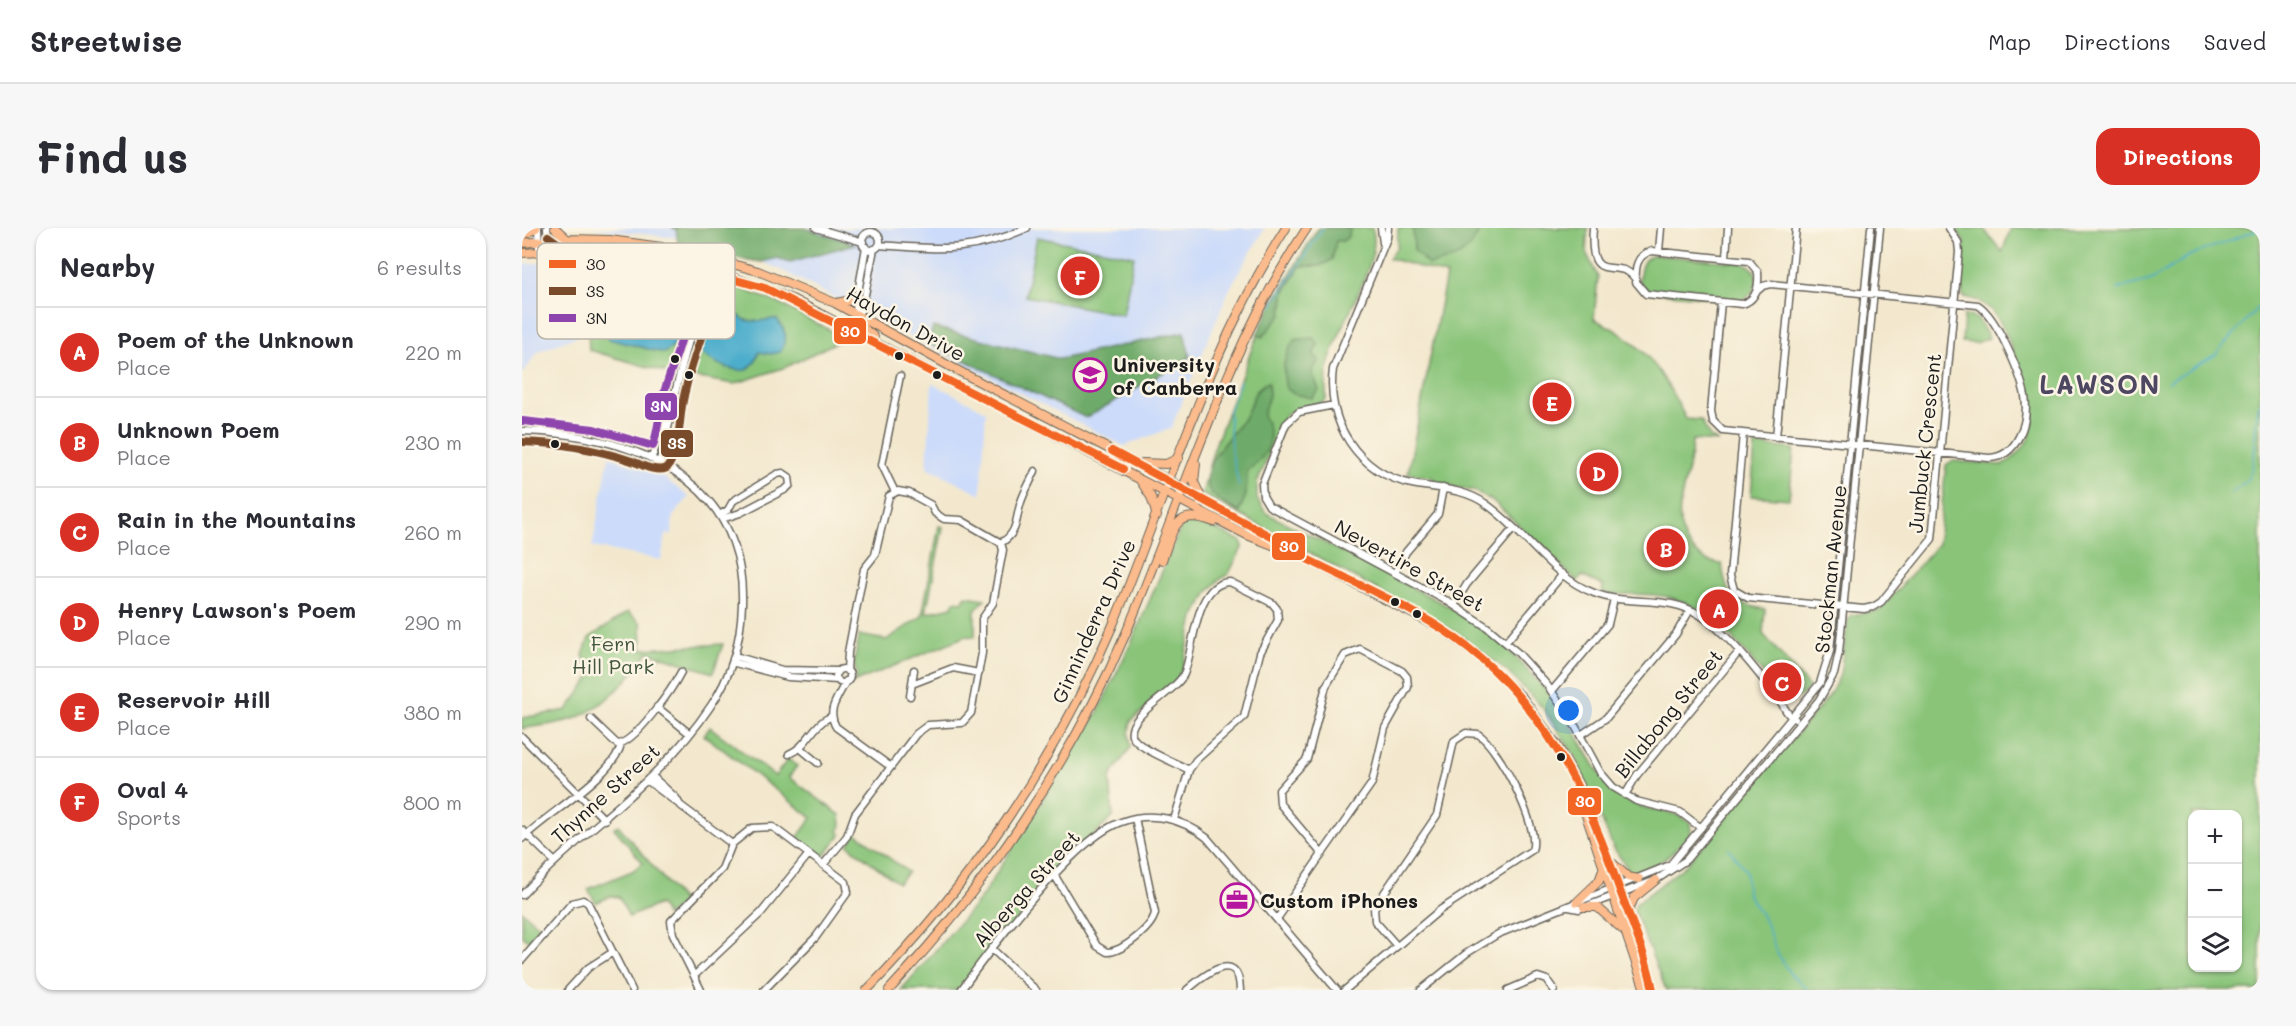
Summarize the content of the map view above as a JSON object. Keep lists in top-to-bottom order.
{
  "streets": {
    "main road": ["Haydon Drive", "Ginninderra Drive"],
    "street": [
      "Jumbuck Crescent",
      "Nevertire Street",
      "Stockman Avenue",
      "Billabong Street",
      "Thynne Street",
      "Alberga Street"
    ]
  },
  "crossings": [
    ["Haydon Drive", "Ginninderra Drive"],
    ["Jumbuck Crescent", "Stockman Avenue"],
    ["Nevertire Street", "Stockman Avenue"],
    ["Nevertire Street", "Billabong Street"]
  ],
  "districts": ["LAWSON"],
  "parks": ["Fern Hill Park"],
  "places": {
    "school or university": ["University of Canberra"],
    "office": ["Custom iPhones"]
  },
  "lines": ["transit line 3S", "transit line 30", "transit line 3N"],
  "legend": ["30", "3S", "3N"],
  "page": {
    "header": "Streetwise",
    "nav": ["Map", "Directions", "Saved"],
    "buttons": "Directions",
    "title": "Find us",
    "heading": ["Nearby", "6 results"],
    "pins": [
      "F",
      "E",
      "D",
      "B",
      "A",
      "C"
    ],
    "list": [
      {
        "mark": "A",
        "name": "Poem of the Unknown",
        "note": "Place",
        "value": "220 m"
      },
      {
        "mark": "B",
        "name": "Unknown Poem",
        "note": "Place",
        "value": "230 m"
      },
      {
        "mark": "C",
        "name": "Rain in the Mountains",
        "note": "Place",
        "value": "260 m"
      },
      {
        "mark": "D",
        "name": "Henry Lawson's Poem",
        "note": "Place",
        "value": "290 m"
      },
      {
        "mark": "E",
        "name": "Reservoir Hill",
        "note": "Place",
        "value": "380 m"
      },
      {
        "mark": "F",
        "name": "Oval 4",
        "note": "Sports",
        "value": "800 m"
      }
    ],
    "map_buttons": ["+", "−"]
  }
}
